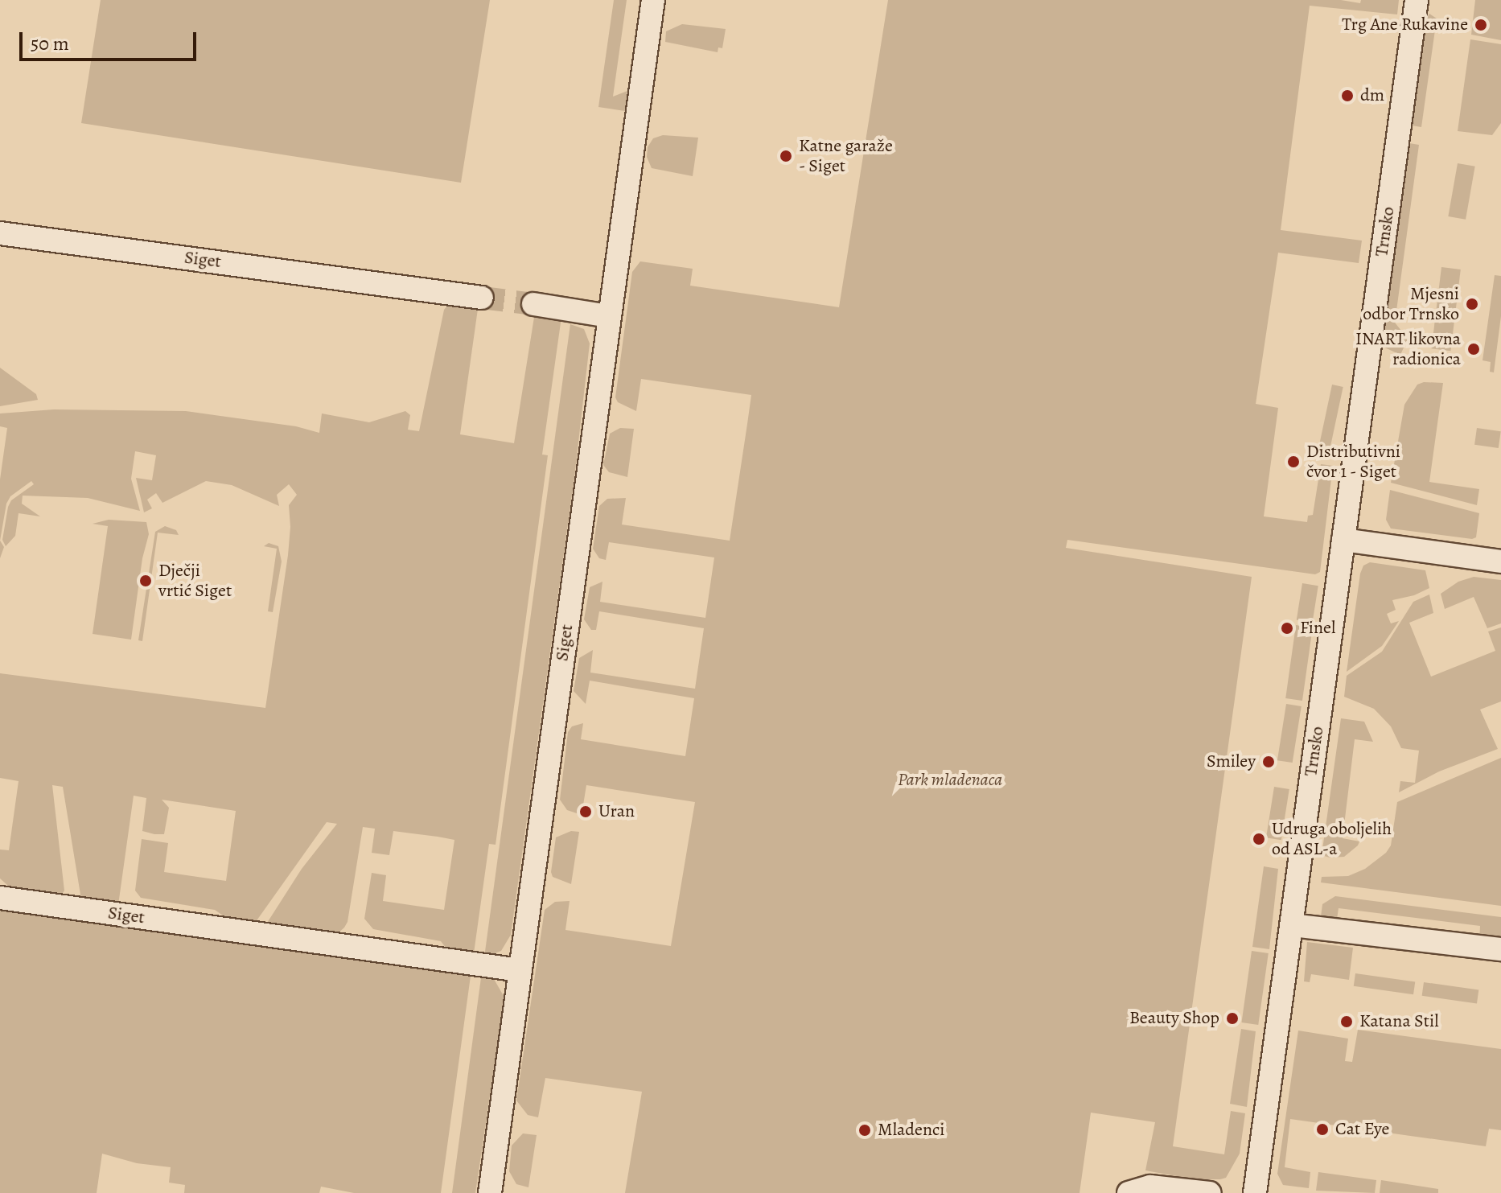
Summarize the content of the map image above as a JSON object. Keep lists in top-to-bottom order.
{
  "streets": {
    "street": ["Trnsko", "Siget"]
  },
  "parks": ["Park mladenaca"],
  "places": [
    "Trg Ane Rukavine",
    "dm",
    "Katne garaže - Siget",
    "Mjesni odbor Trnsko",
    "INART likovna radionica",
    "Distributivni čvor 1 - Siget",
    "Dječji vrtić Siget",
    "Finel",
    "Smiley",
    "Uran",
    "Udruga oboljelih od ASL-a",
    "Beauty Shop",
    "Katana Stil",
    "Cat Eye",
    "Mladenci"
  ],
  "scale_bar": "50 m"
}
